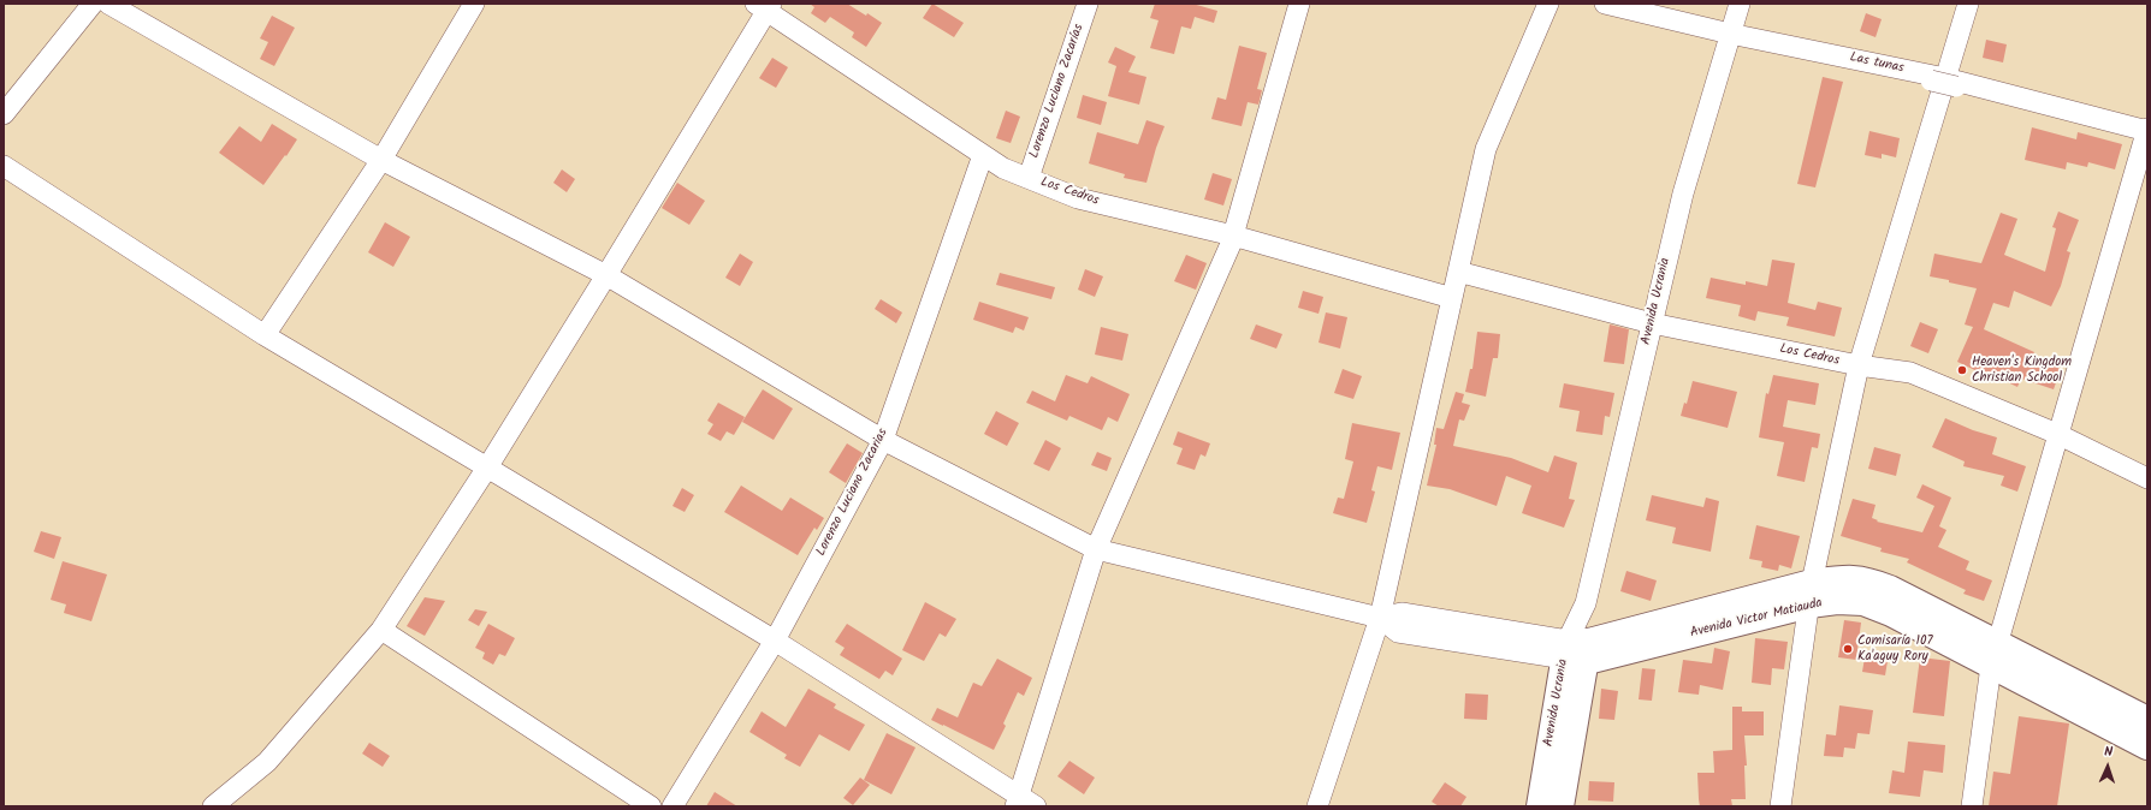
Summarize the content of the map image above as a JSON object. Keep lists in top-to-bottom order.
{
  "streets": {
    "main road": ["Avenida Ucrania", "Avenida Victor Matiauda"],
    "street": [
      "Las tunas",
      "Lorenzo Luciano Zacarías",
      "Los Cedros",
      "Lorenzo Luciano Zacarias"
    ]
  },
  "crossings": [
    ["Las tunas", "Avenida Ucrania"],
    ["Lorenzo Luciano Zacarías", "Los Cedros"],
    ["Los Cedros", "Avenida Ucrania"],
    ["Los Cedros", "Lorenzo Luciano Zacarias"],
    ["Avenida Ucrania", "Avenida Victor Matiauda"]
  ],
  "places": ["Heaven's Kingdom Christian School", "Comisaría 107 Ka'aguy Rory"],
  "north": "top"
}
